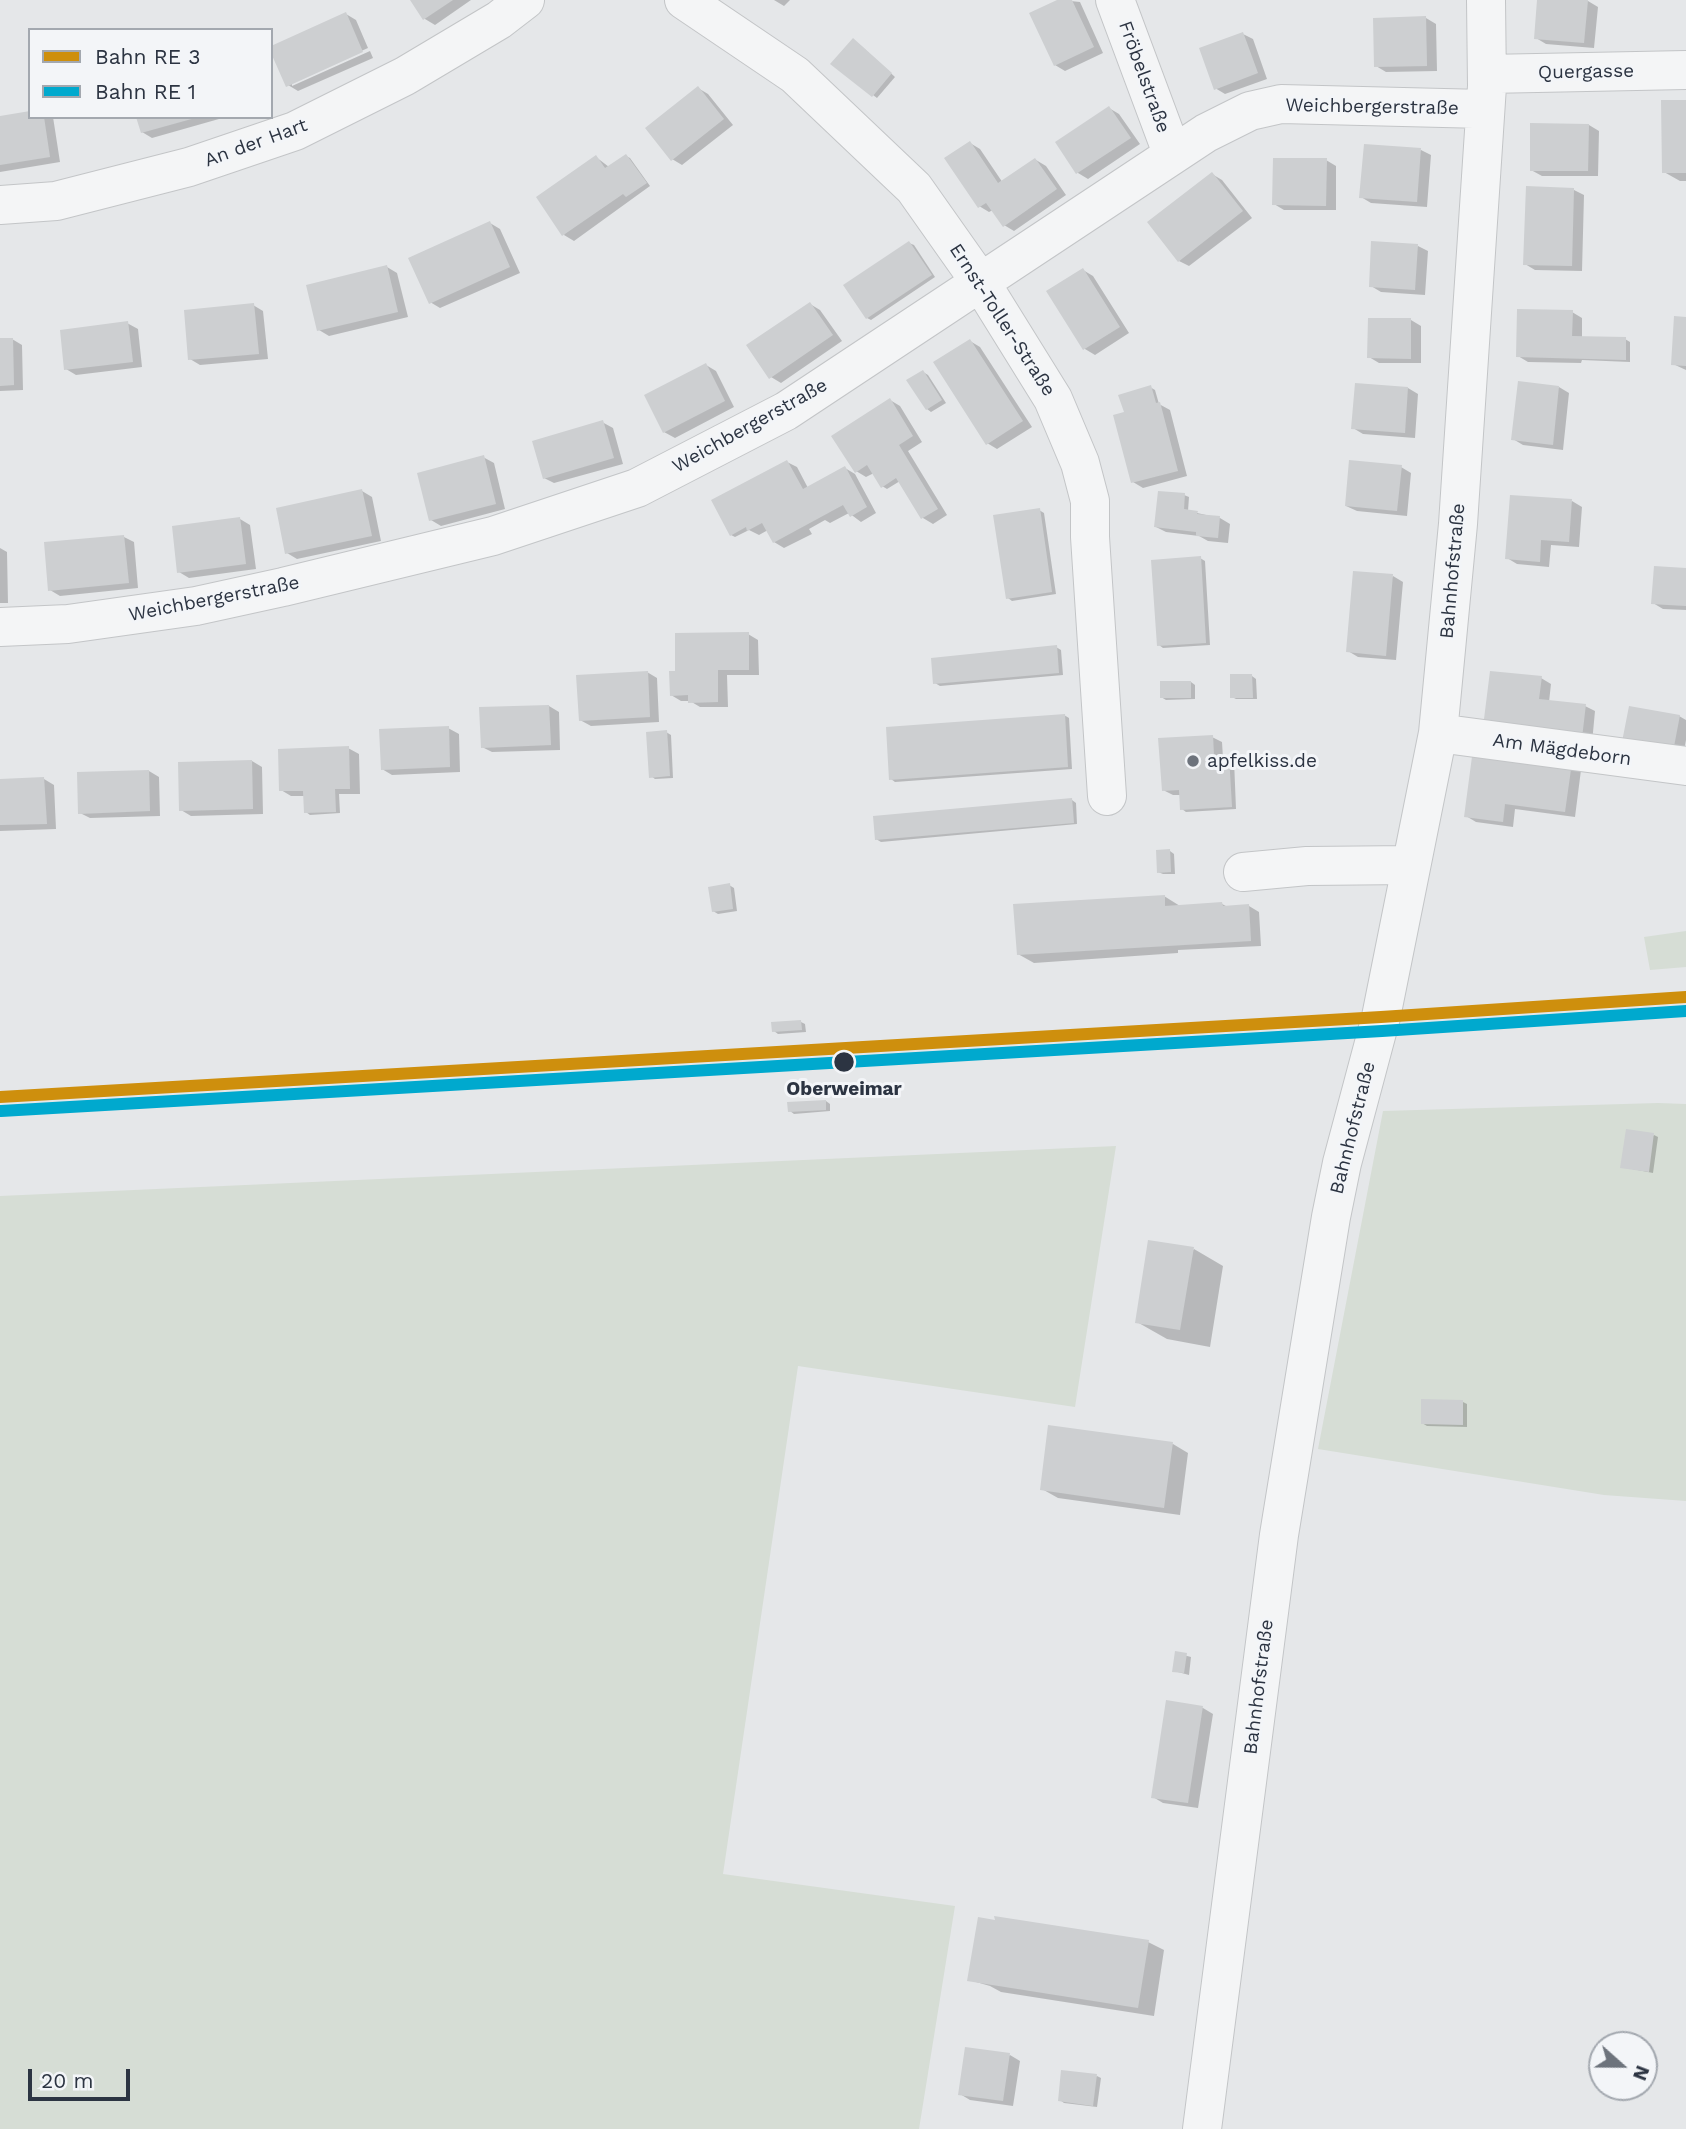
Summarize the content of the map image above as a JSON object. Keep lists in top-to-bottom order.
{
  "streets": {
    "street": [
      "Quergasse",
      "Fröbelstraße",
      "Weichbergerstraße",
      "An der Hart",
      "Ernst-Toller-Straße",
      "Bahnhofstraße",
      "Am Mägdeborn"
    ]
  },
  "crossings": [
    ["Quergasse", "Weichbergerstraße"],
    ["Quergasse", "Bahnhofstraße"],
    ["Fröbelstraße", "Weichbergerstraße"],
    ["Weichbergerstraße", "Ernst-Toller-Straße"],
    ["Weichbergerstraße", "Bahnhofstraße"],
    ["Bahnhofstraße", "Am Mägdeborn"]
  ],
  "places": ["apfelkiss.de", "Oberweimar"],
  "legend": ["Bahn RE 3", "Bahn RE 1"],
  "scale_bar": "20 m",
  "north": "right"
}
